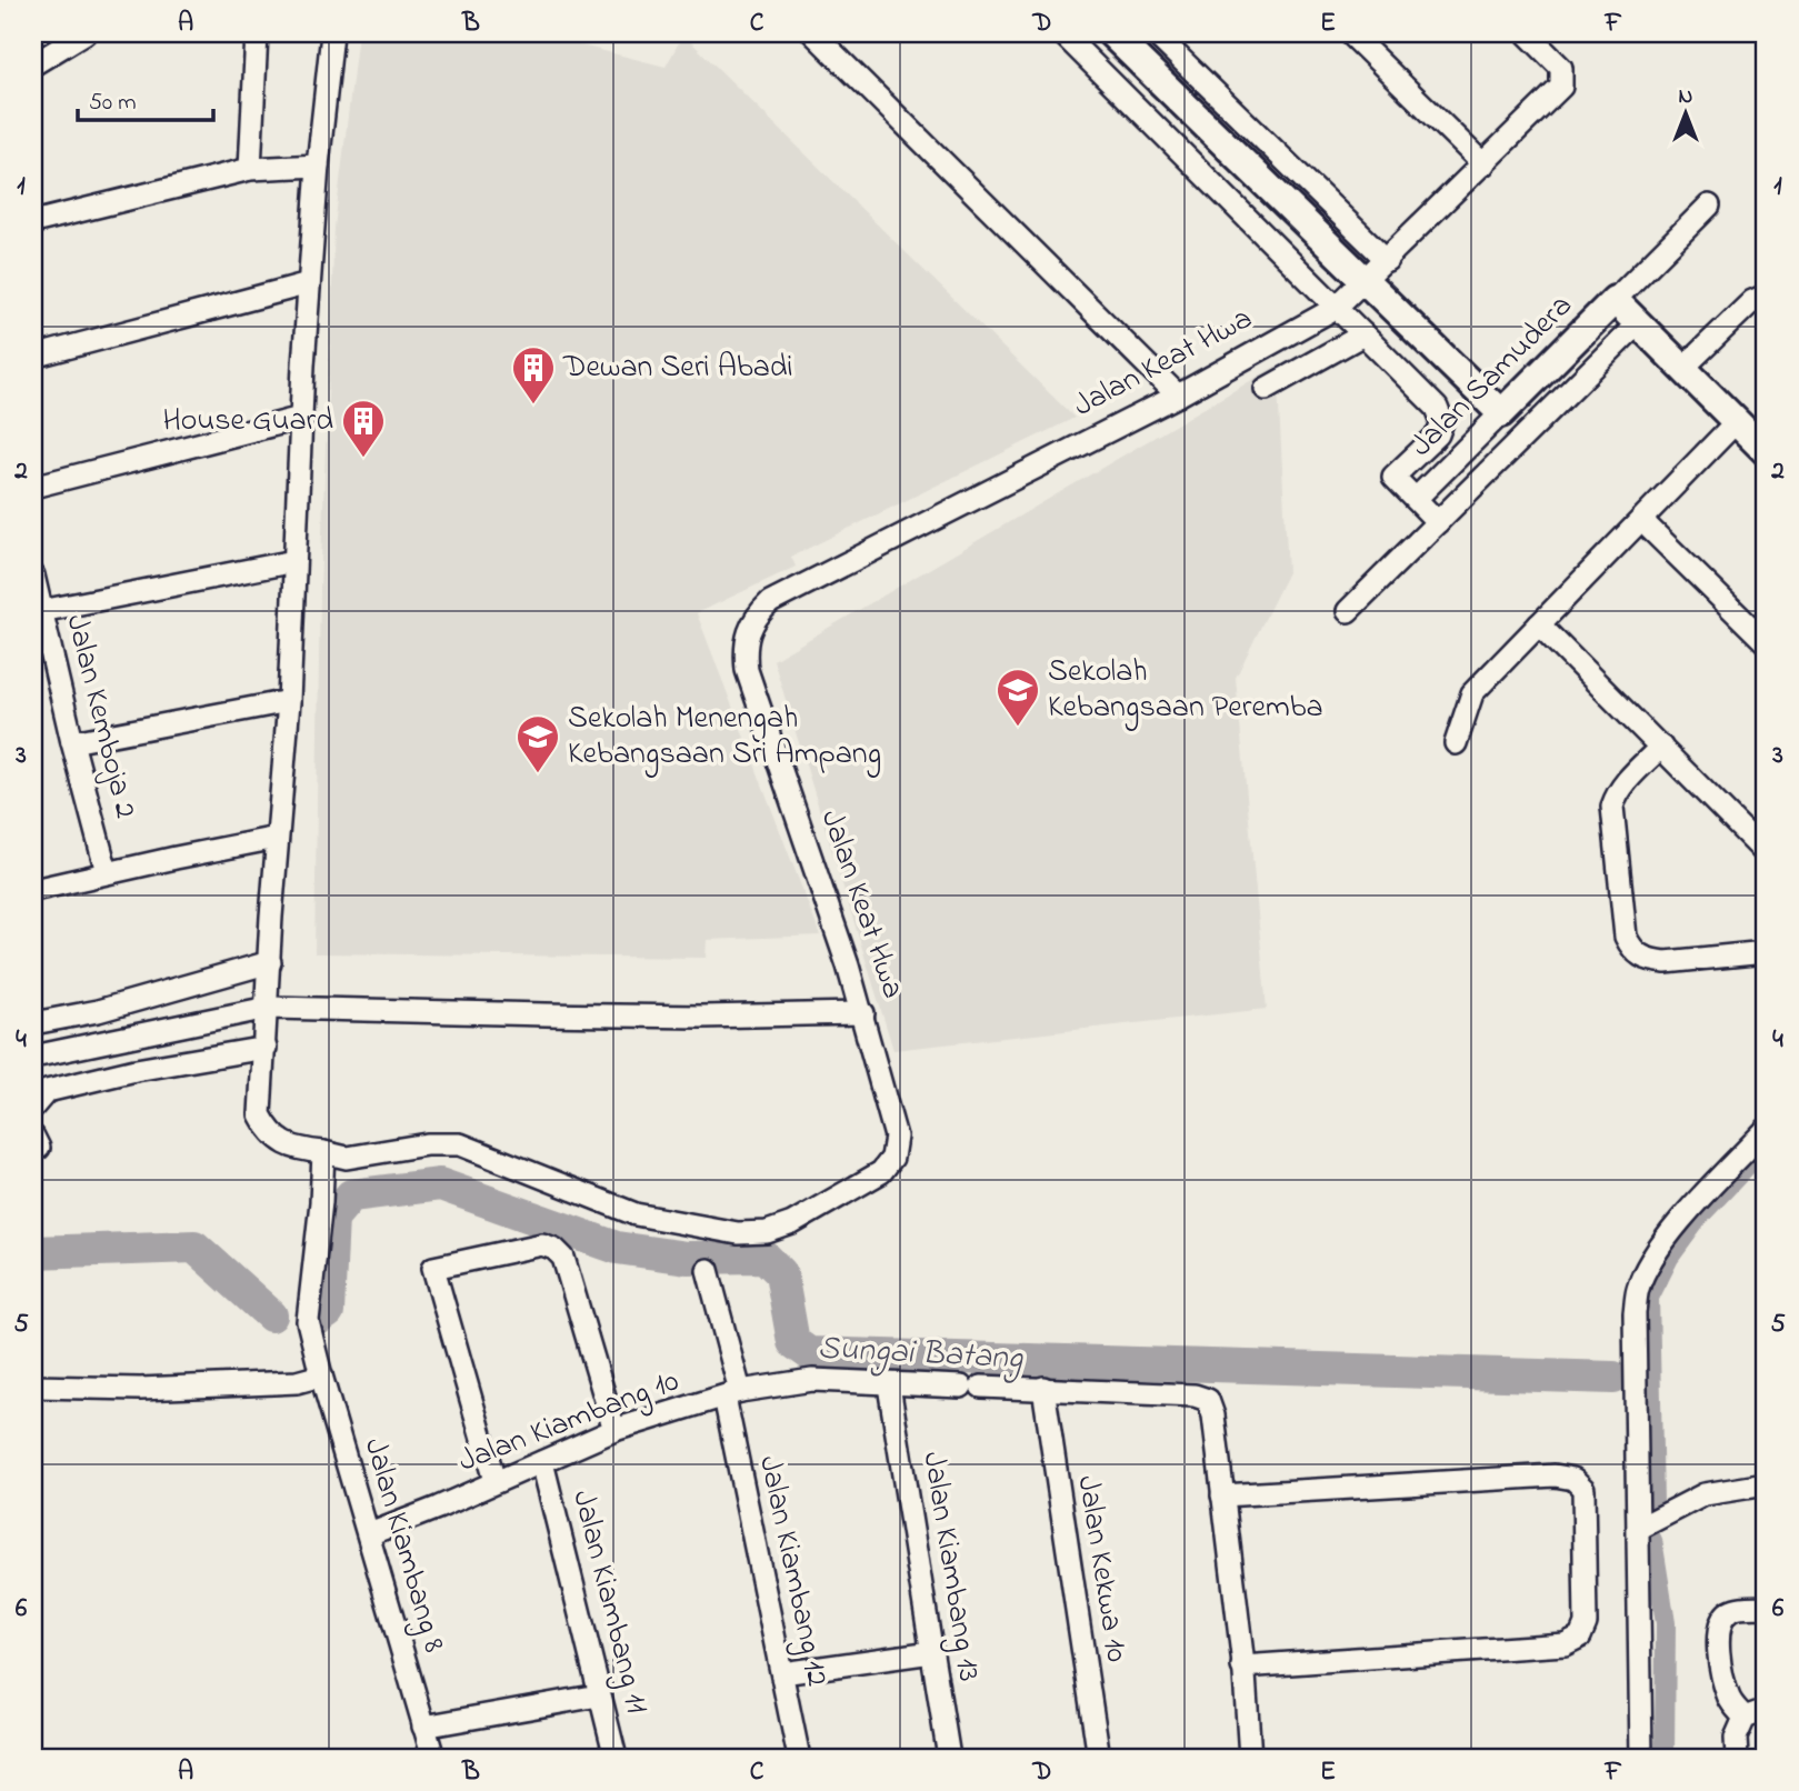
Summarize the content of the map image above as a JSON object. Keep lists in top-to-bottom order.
{
  "streets": {
    "street": [
      "Jalan Keat Hwa",
      "Jalan Samudera",
      "Jalan Kemboja 2",
      "Jalan Kiambang 10",
      "Jalan Kiambang 8",
      "Jalan Kiambang 13",
      "Jalan Kekwa 10",
      "Jalan Kiambang 12",
      "Jalan Kiambang 11"
    ]
  },
  "crossings": [
    ["Jalan Keat Hwa", "Jalan Kiambang 8"],
    ["Jalan Kiambang 10", "Jalan Kiambang 8"],
    ["Jalan Kiambang 10", "Jalan Kiambang 13"],
    ["Jalan Kiambang 10", "Jalan Kekwa 10"],
    ["Jalan Kiambang 10", "Jalan Kiambang 12"],
    ["Jalan Kiambang 10", "Jalan Kiambang 11"]
  ],
  "water": ["Sungai Batang"],
  "places": {
    "building": ["Dewan Seri Abadi", "House Guard"],
    "school or university": ["Sekolah Kebangsaan Peremba", "Sekolah Menengah Kebangsaan Sri Ampang"]
  },
  "scale_bar": "50 m",
  "north": "top",
  "grid": {
    "columns": [
      "A",
      "B",
      "C",
      "D",
      "E",
      "F"
    ],
    "rows": [
      "1",
      "2",
      "3",
      "4",
      "5",
      "6"
    ]
  }
}
